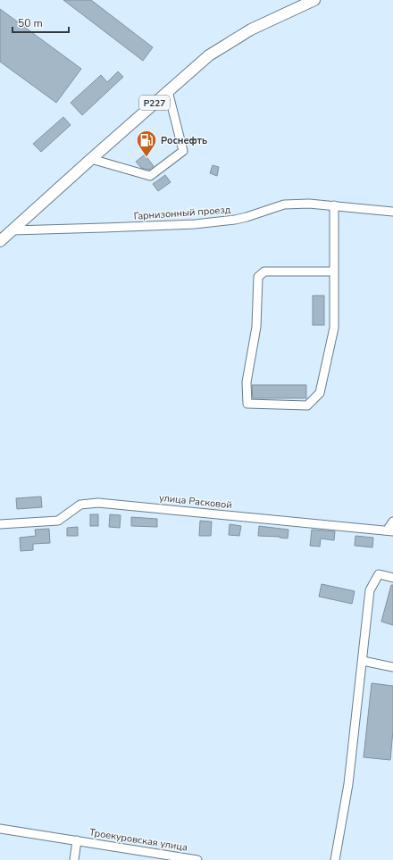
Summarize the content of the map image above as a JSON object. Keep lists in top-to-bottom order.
{
  "streets": {
    "main road": ["Р227"],
    "street": ["Гарнизонный проезд", "улица Расковой", "Троекуровская улица"]
  },
  "crossings": [
    ["Р227", "Гарнизонный проезд"]
  ],
  "places": {
    "fuel station": ["Роснефть"]
  },
  "scale_bar": "50 m"
}
